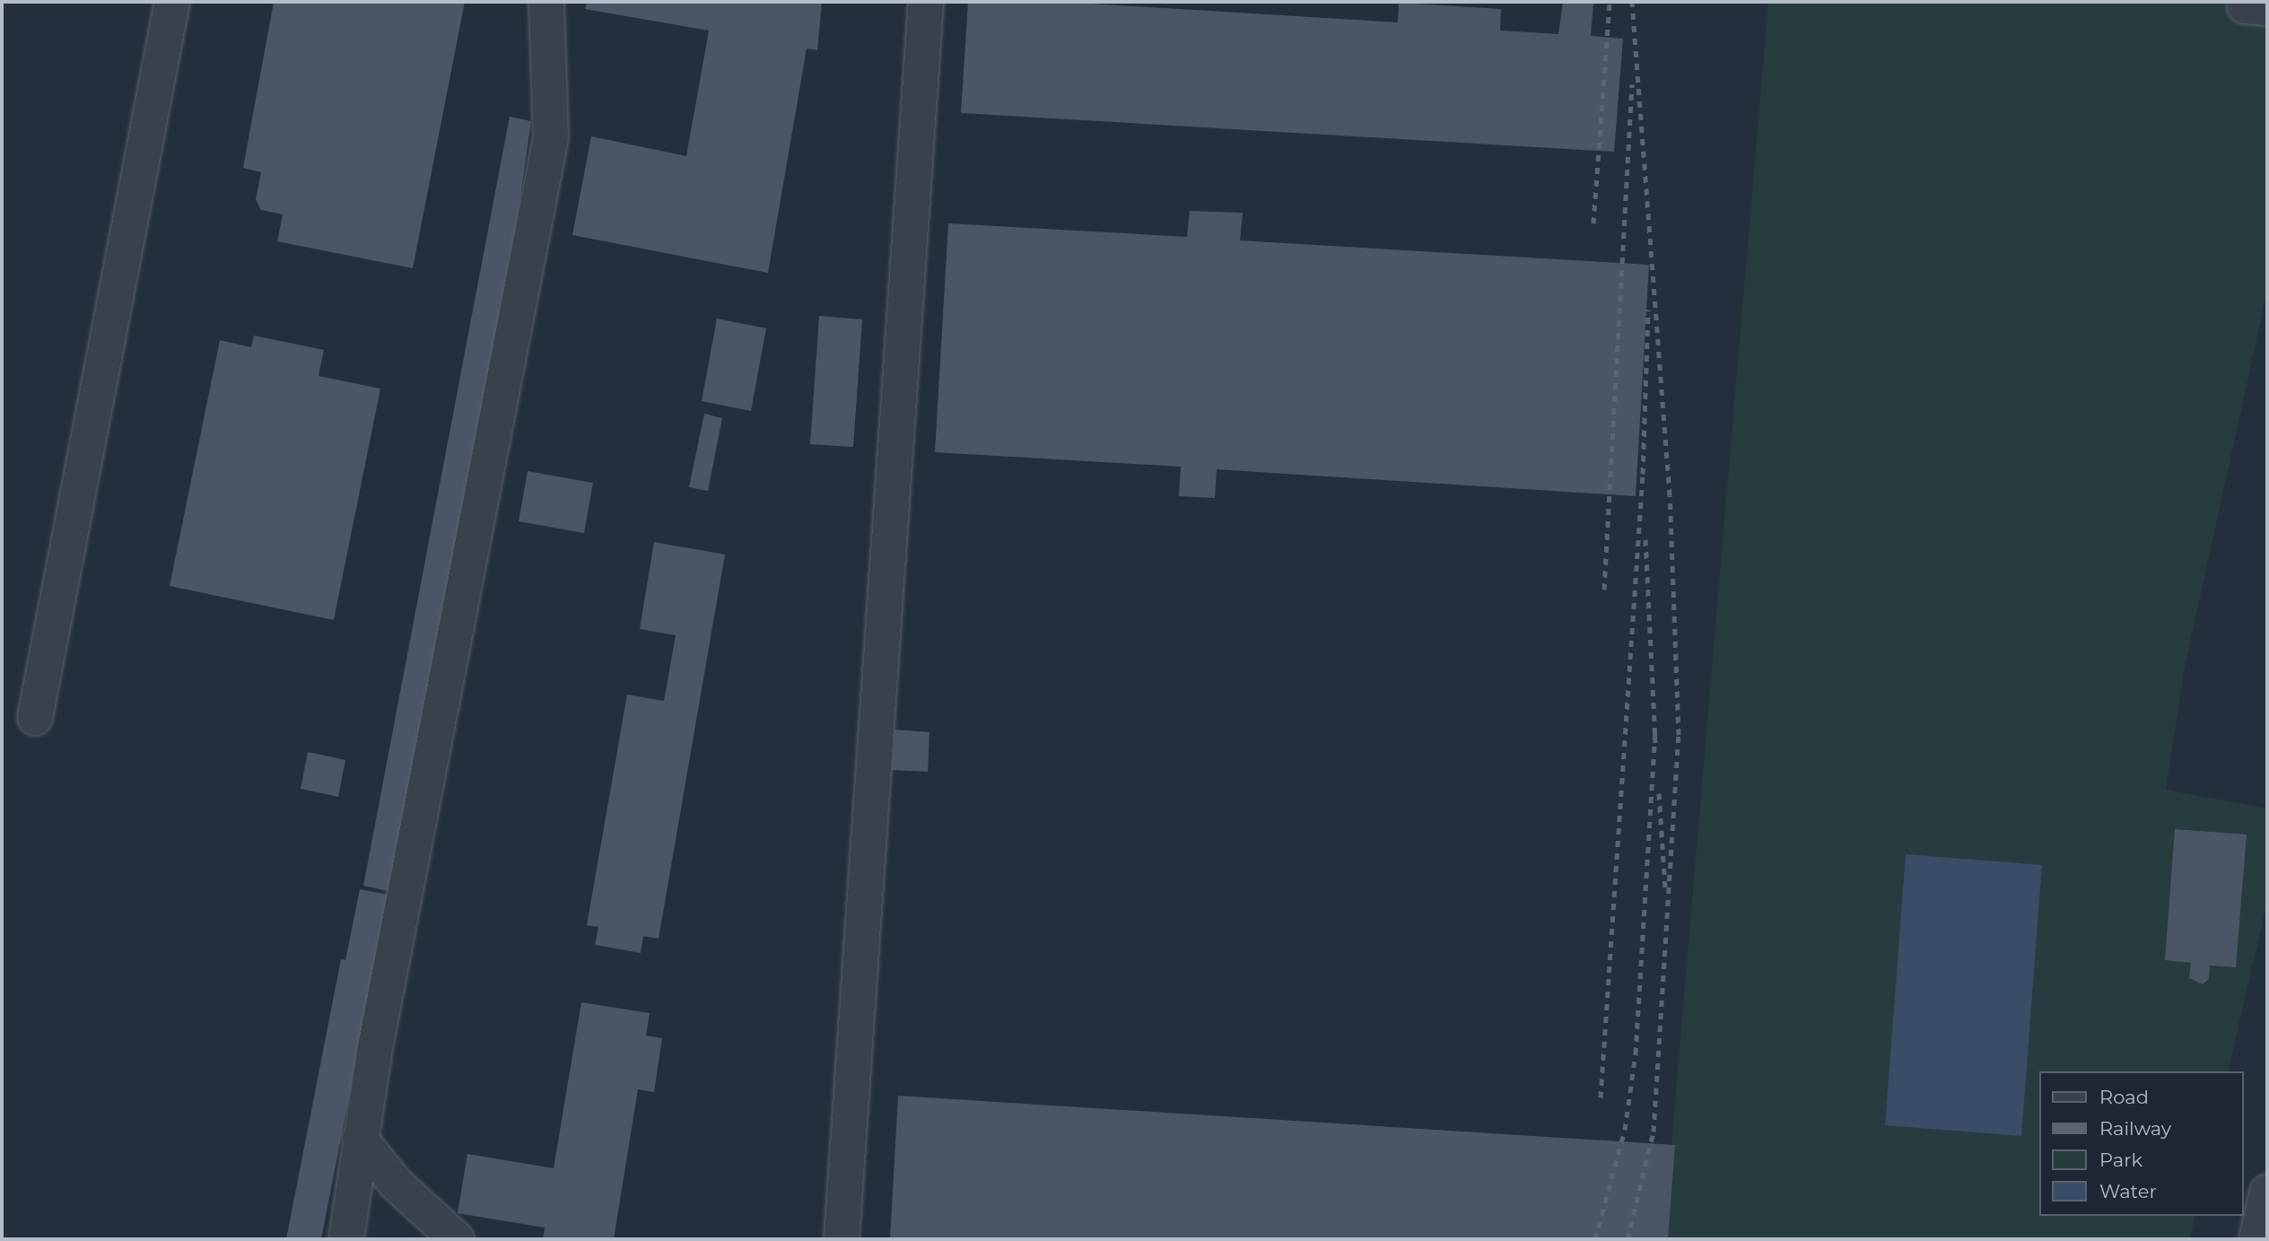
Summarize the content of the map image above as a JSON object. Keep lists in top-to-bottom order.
{
  "legend": [
    "Road",
    "Railway",
    "Park",
    "Water"
  ]
}
